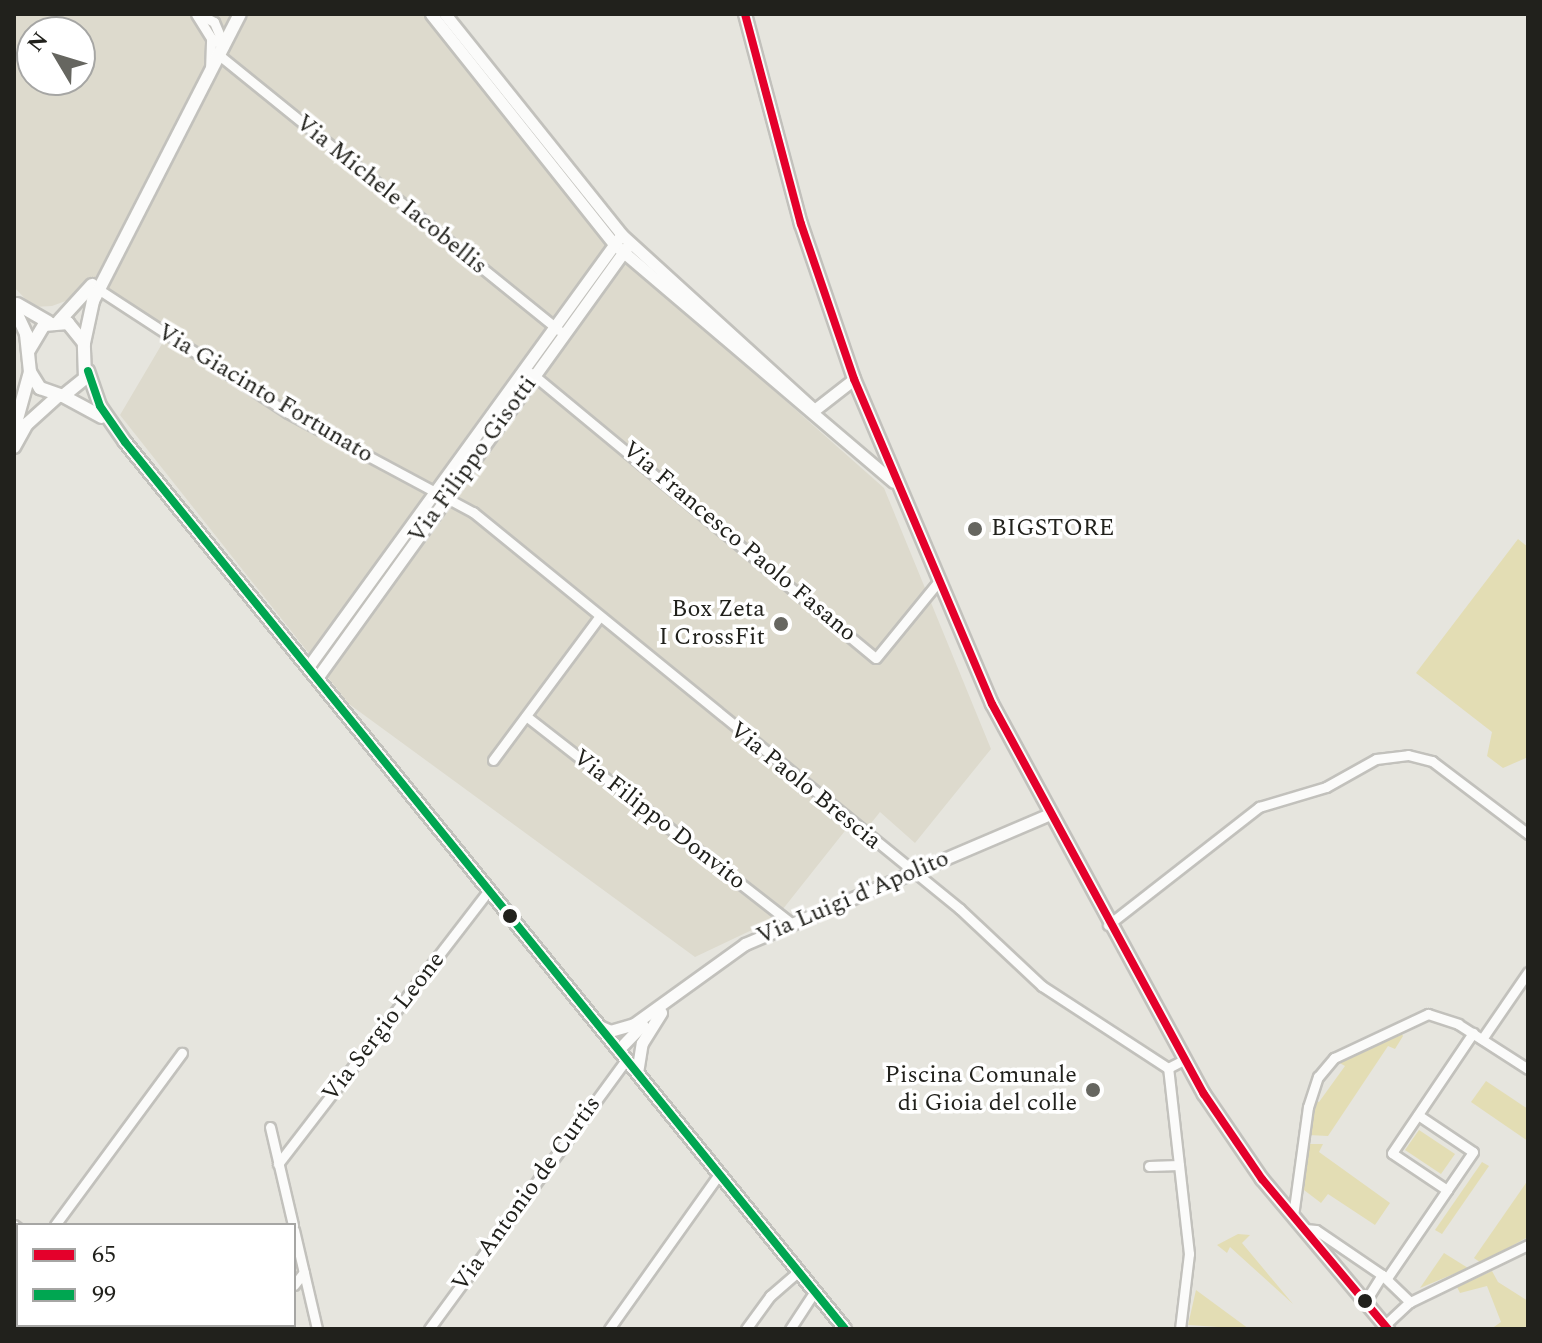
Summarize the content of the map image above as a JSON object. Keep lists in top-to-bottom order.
{
  "streets": {
    "street": [
      "Via Michele Iacobellis",
      "Via Giacinto Fortunato",
      "Via Filippo Gisotti",
      "Via Francesco Paolo Fasano",
      "Via Paolo Brescia",
      "Via Filippo Donvito",
      "Via Luigi d'Apolito",
      "Via Sergio Leone",
      "Via Antonio de Curtis"
    ]
  },
  "crossings": [
    ["Via Michele Iacobellis", "Via Filippo Gisotti"],
    ["Via Giacinto Fortunato", "Via Filippo Gisotti"],
    ["Via Giacinto Fortunato", "Via Paolo Brescia"],
    ["Via Filippo Gisotti", "Via Francesco Paolo Fasano"],
    ["Via Filippo Gisotti", "Via Paolo Brescia"],
    ["Via Paolo Brescia", "Via Luigi d'Apolito"],
    ["Via Filippo Donvito", "Via Luigi d'Apolito"]
  ],
  "places": ["BIGSTORE", "Box Zeta I CrossFit", "Piscina Comunale di Gioia del colle"],
  "lines": ["transit line 65", "transit line 99"],
  "legend": ["65", "99"],
  "north": "top left"
}
